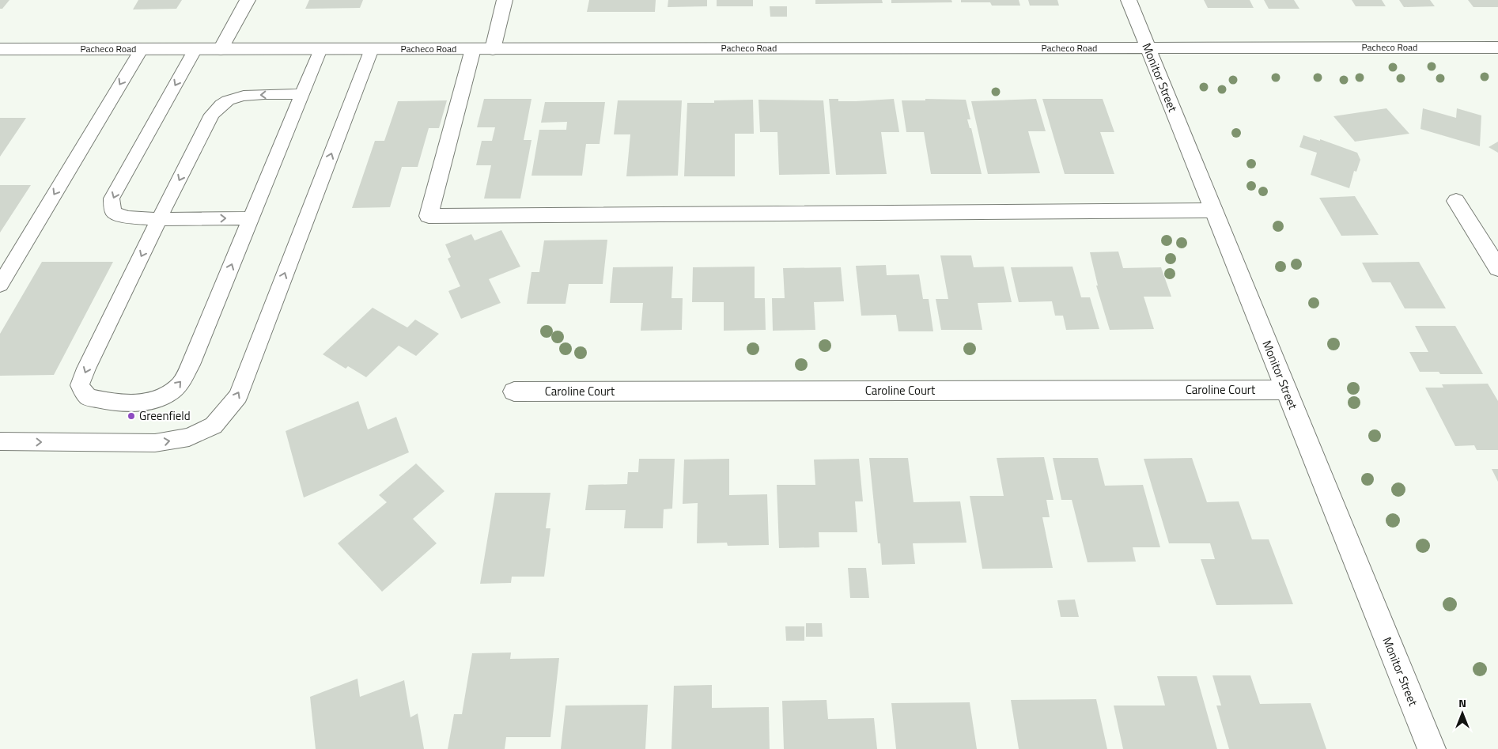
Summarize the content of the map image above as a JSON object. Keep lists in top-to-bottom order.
{
  "streets": {
    "street": ["Pacheco Road", "Monitor Street", "Caroline Court"]
  },
  "crossings": [
    ["Pacheco Road", "Monitor Street"],
    ["Monitor Street", "Caroline Court"]
  ],
  "places": ["Greenfield"],
  "north": "top"
}
